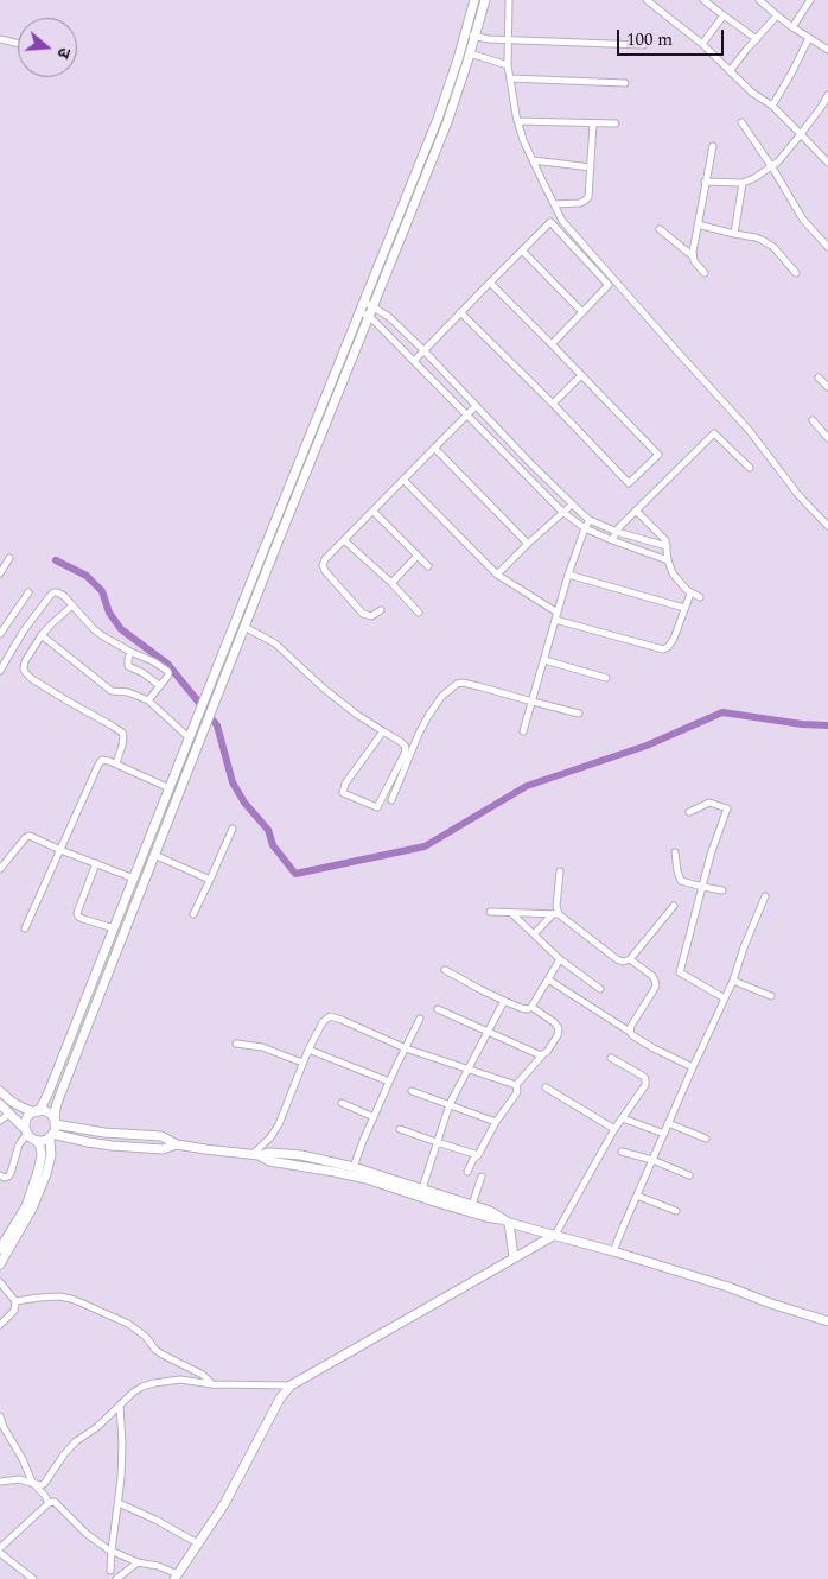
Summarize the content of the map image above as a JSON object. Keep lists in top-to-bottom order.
{
  "scale_bar": "100 m",
  "north": "right"
}
